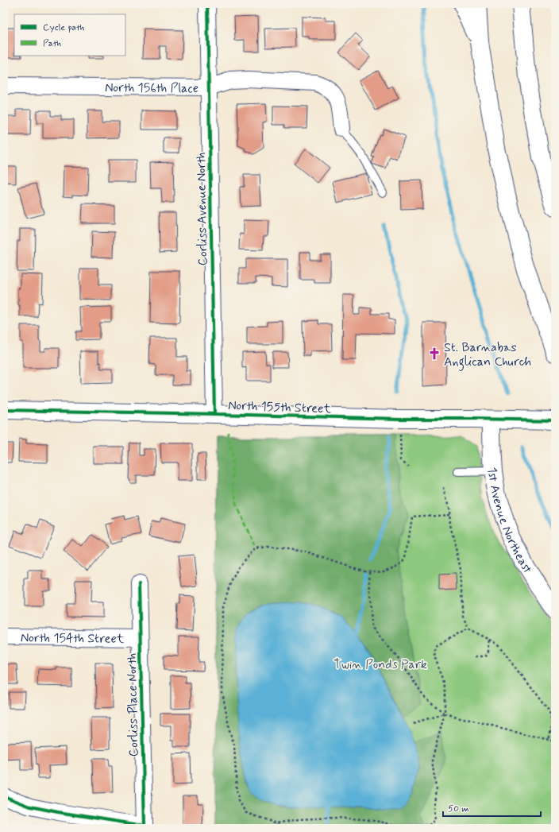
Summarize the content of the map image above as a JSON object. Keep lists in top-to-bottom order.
{
  "streets": {
    "main road": ["North 155th Street", "1st Avenue Northeast"],
    "street": [
      "North 156th Place",
      "Corliss Avenue North",
      "North 154th Street",
      "Corliss Place North"
    ]
  },
  "crossings": [
    ["North 156th Place", "Corliss Avenue North"],
    ["Corliss Avenue North", "North 155th Street"],
    ["North 155th Street", "1st Avenue Northeast"],
    ["North 154th Street", "Corliss Place North"]
  ],
  "parks": ["Twin Ponds Park"],
  "places": {
    "church": ["St. Barnabas Anglican Church"]
  },
  "legend": ["Cycle path", "Path"],
  "scale_bar": "50 m"
}
